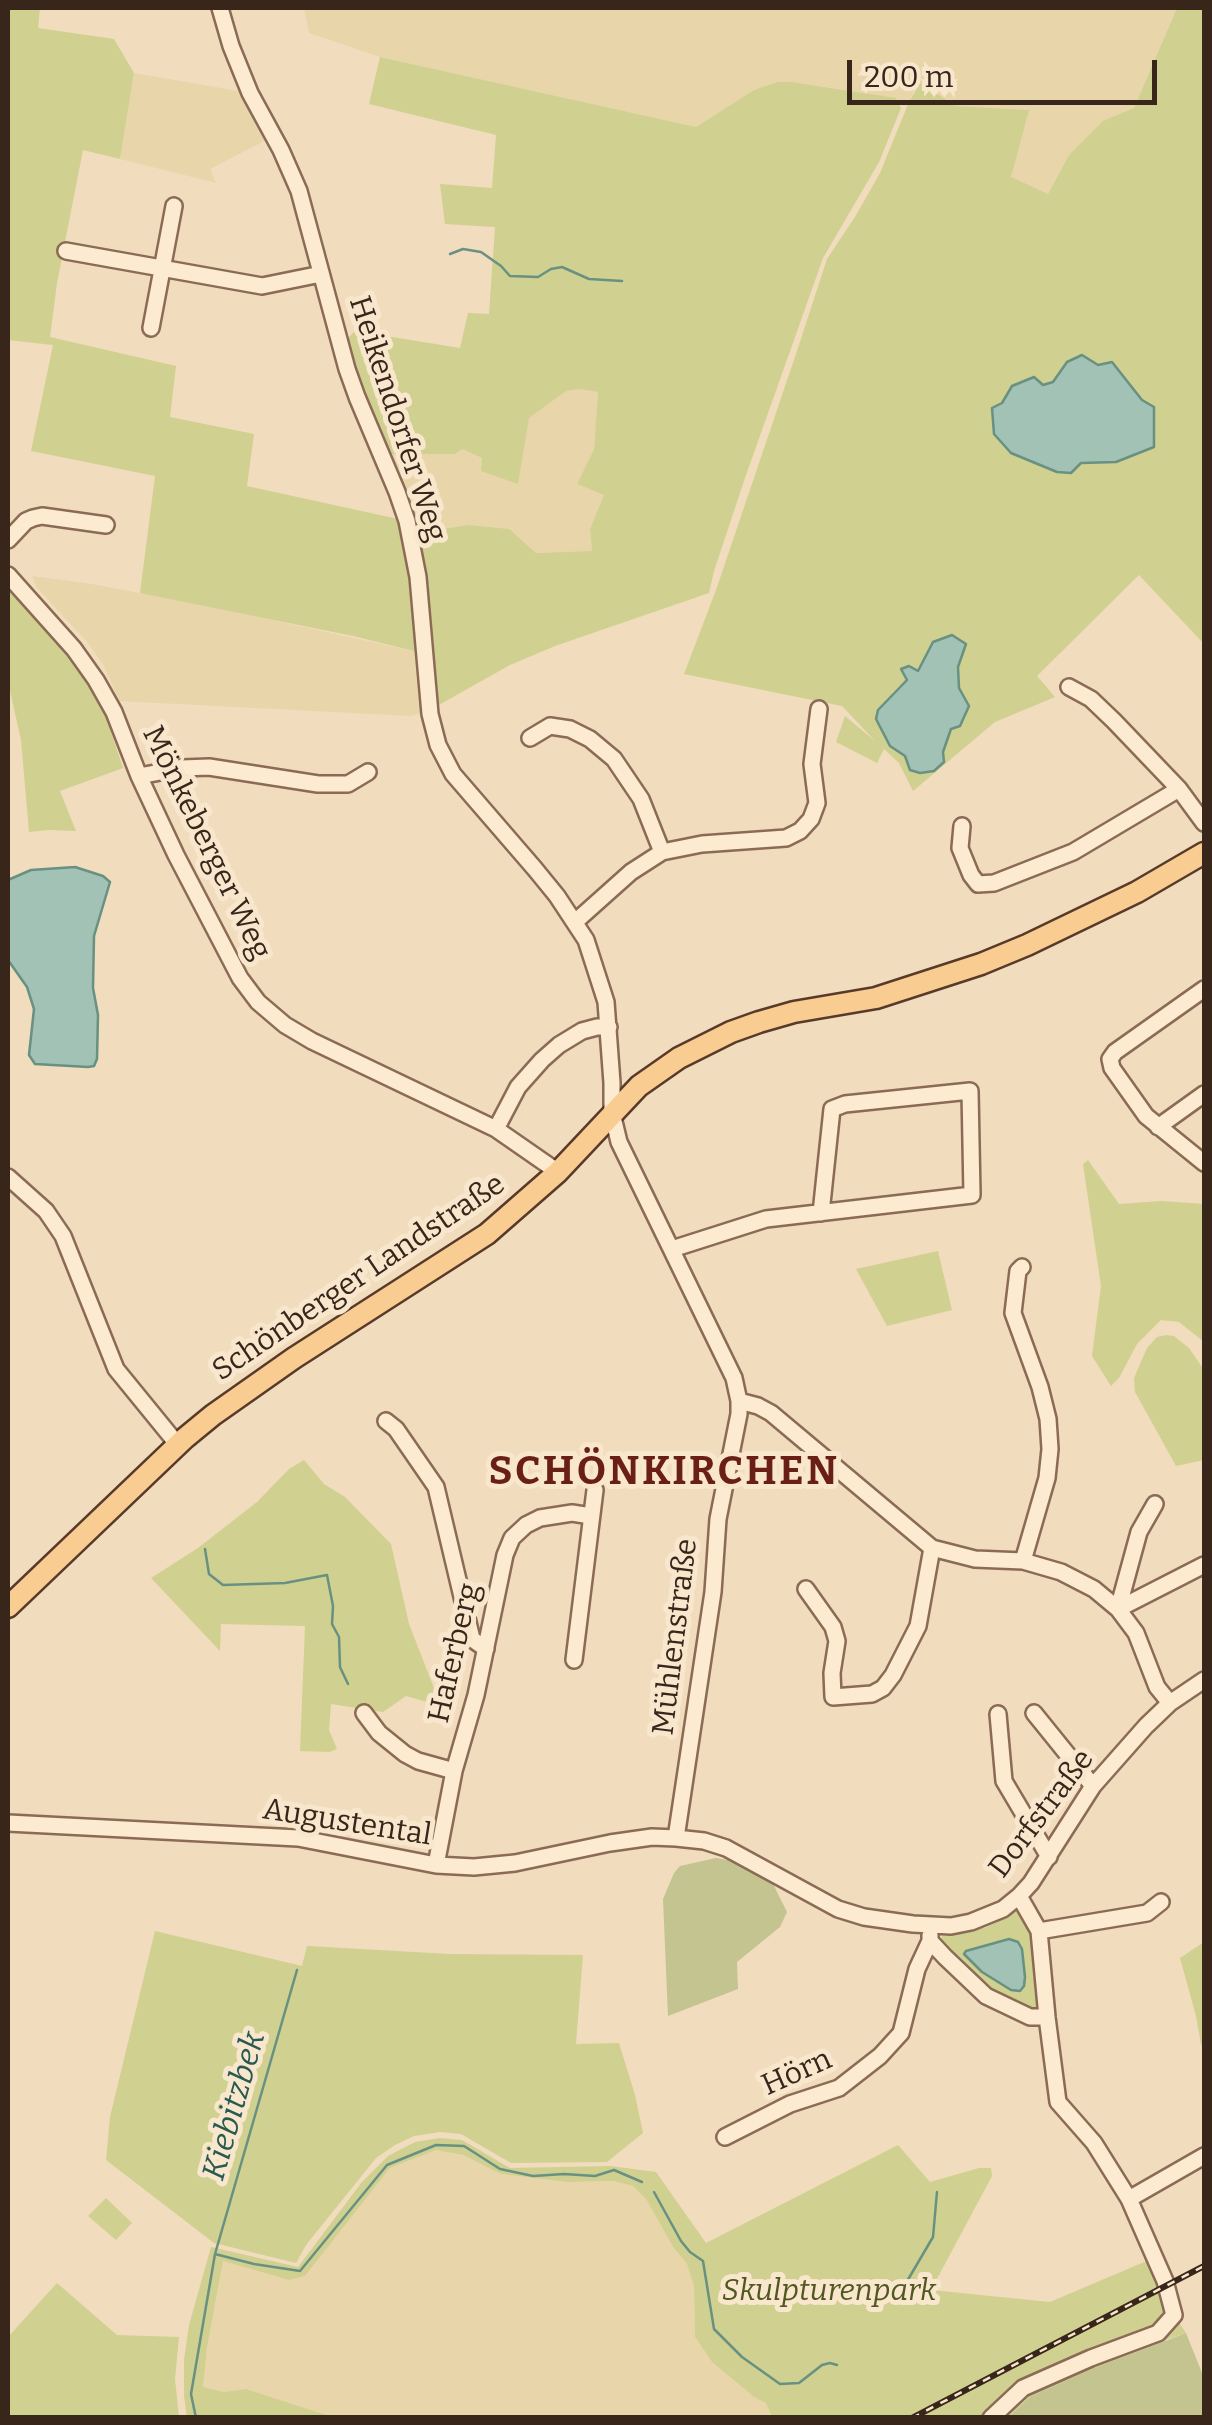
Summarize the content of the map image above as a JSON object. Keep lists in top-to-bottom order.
{
  "streets": {
    "main road": ["Schönberger Landstraße"],
    "street": [
      "Heikendorfer Weg",
      "Mönkeberger Weg",
      "Mühlenstraße",
      "Haferberg",
      "Dorfstraße",
      "Augustental",
      "Hörn"
    ]
  },
  "crossings": [
    ["Heikendorfer Weg", "Schönberger Landstraße"],
    ["Heikendorfer Weg", "Mühlenstraße"],
    ["Mönkeberger Weg", "Schönberger Landstraße"],
    ["Schönberger Landstraße", "Mühlenstraße"],
    ["Mühlenstraße", "Dorfstraße"],
    ["Mühlenstraße", "Augustental"],
    ["Haferberg", "Augustental"],
    ["Dorfstraße", "Augustental"],
    ["Dorfstraße", "Hörn"]
  ],
  "districts": ["SCHÖNKIRCHEN"],
  "water": ["Kiebitzbek"],
  "parks": ["Skulpturenpark"],
  "scale_bar": "200 m"
}
